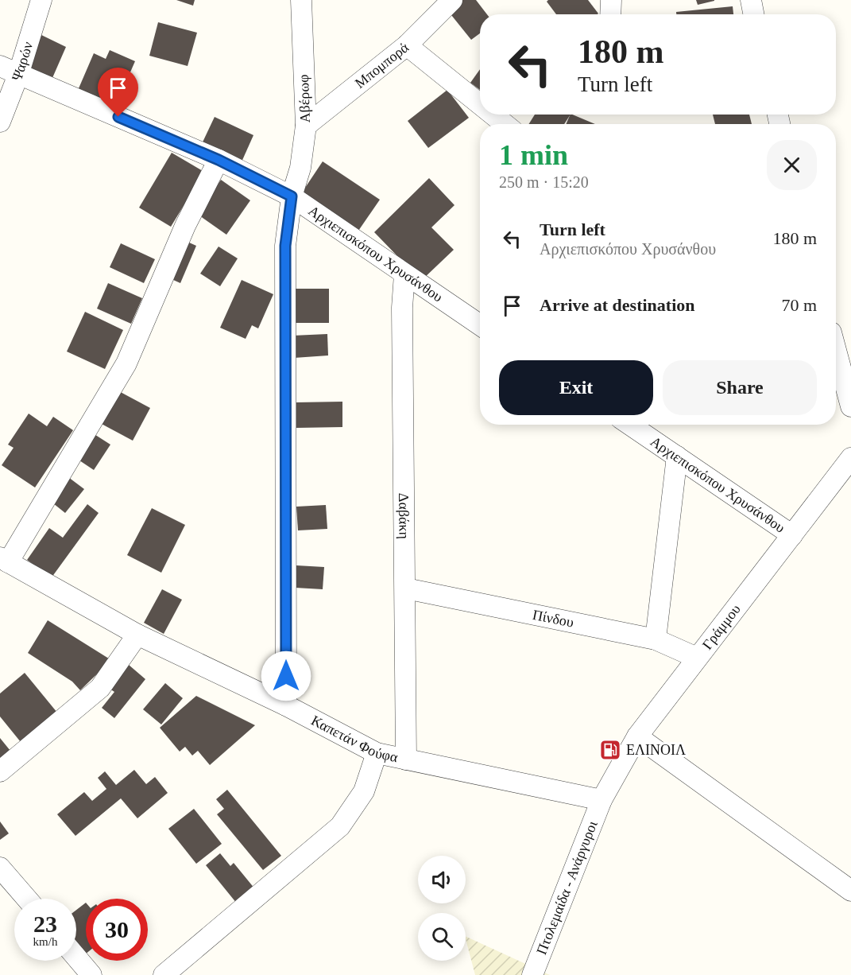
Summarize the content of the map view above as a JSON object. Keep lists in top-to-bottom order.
{
  "streets": {
    "street": [
      "Ψαρών",
      "Μπομπορά",
      "Αβέρωφ",
      "Αρχιεπισκόπου Χρυσάνθου",
      "Δαβάκη",
      "Πίνδου",
      "Γράμμου",
      "Καπετάν Φούφα",
      "Πτολεμαίδα - Ανάργυροι"
    ]
  },
  "crossings": [
    ["Ψαρών", "Αρχιεπισκόπου Χρυσάνθου"],
    ["Μπομπορά", "Αβέρωφ"],
    ["Αβέρωφ", "Αρχιεπισκόπου Χρυσάνθου"],
    ["Αβέρωφ", "Καπετάν Φούφα"],
    ["Αρχιεπισκόπου Χρυσάνθου", "Δαβάκη"],
    ["Αρχιεπισκόπου Χρυσάνθου", "Γράμμου"],
    ["Δαβάκη", "Πίνδου"],
    ["Δαβάκη", "Καπετάν Φούφα"],
    ["Πίνδου", "Γράμμου"],
    ["Γράμμου", "Καπετάν Φούφα"],
    ["Γράμμου", "Πτολεμαίδα - Ανάργυροι"],
    ["Καπετάν Φούφα", "Πτολεμαίδα - Ανάργυροι"]
  ],
  "places": {
    "fuel station": ["ΕΛΙΝΟΙΛ"]
  },
  "page": {
    "turn": ["180 m", "Turn left"],
    "heading": ["1 min", "250 m · 15:20"],
    "list": [
      {
        "name": "Turn left",
        "note": "Αρχιεπισκόπου Χρυσάνθου",
        "value": "180 m"
      },
      {
        "name": "Arrive at destination",
        "value": "70 m"
      }
    ],
    "buttons": ["Exit", "Share"],
    "speed": "23 km/h",
    "limit": "30"
  }
}
